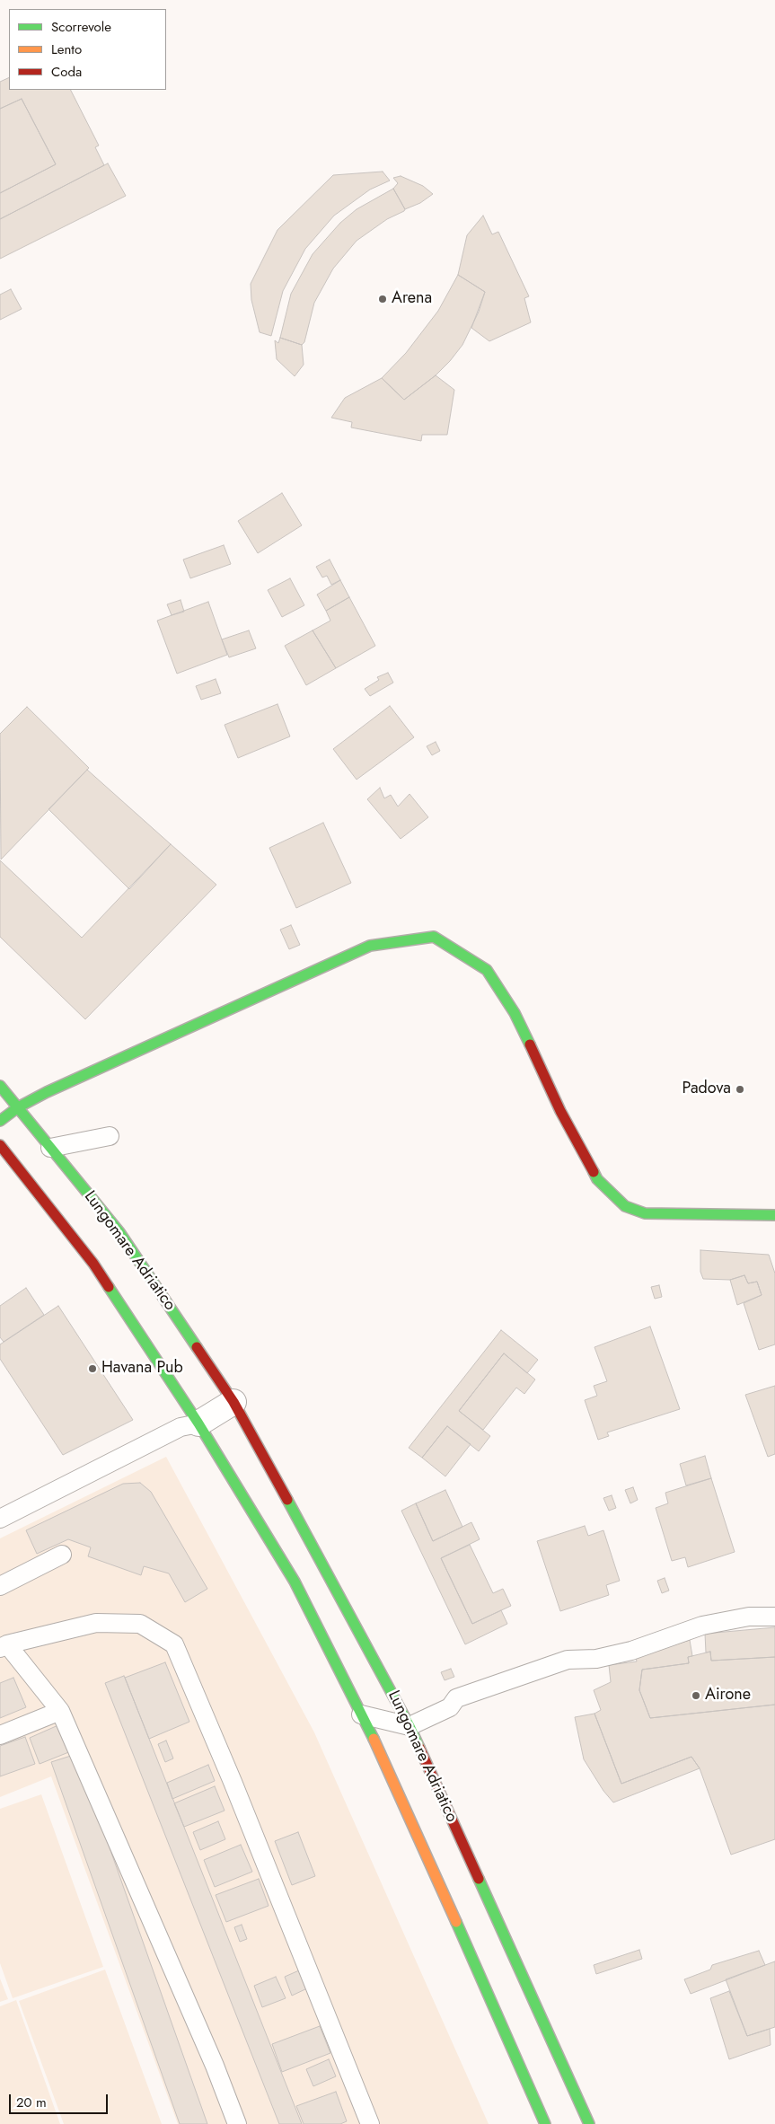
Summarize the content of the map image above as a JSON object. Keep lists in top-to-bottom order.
{
  "streets": {
    "street": ["Lungomare Adriatico"]
  },
  "places": [
    "Arena",
    "Padova",
    "Havana Pub",
    "Airone"
  ],
  "legend": ["Scorrevole", "Lento", "Coda"],
  "scale_bar": "20 m"
}
